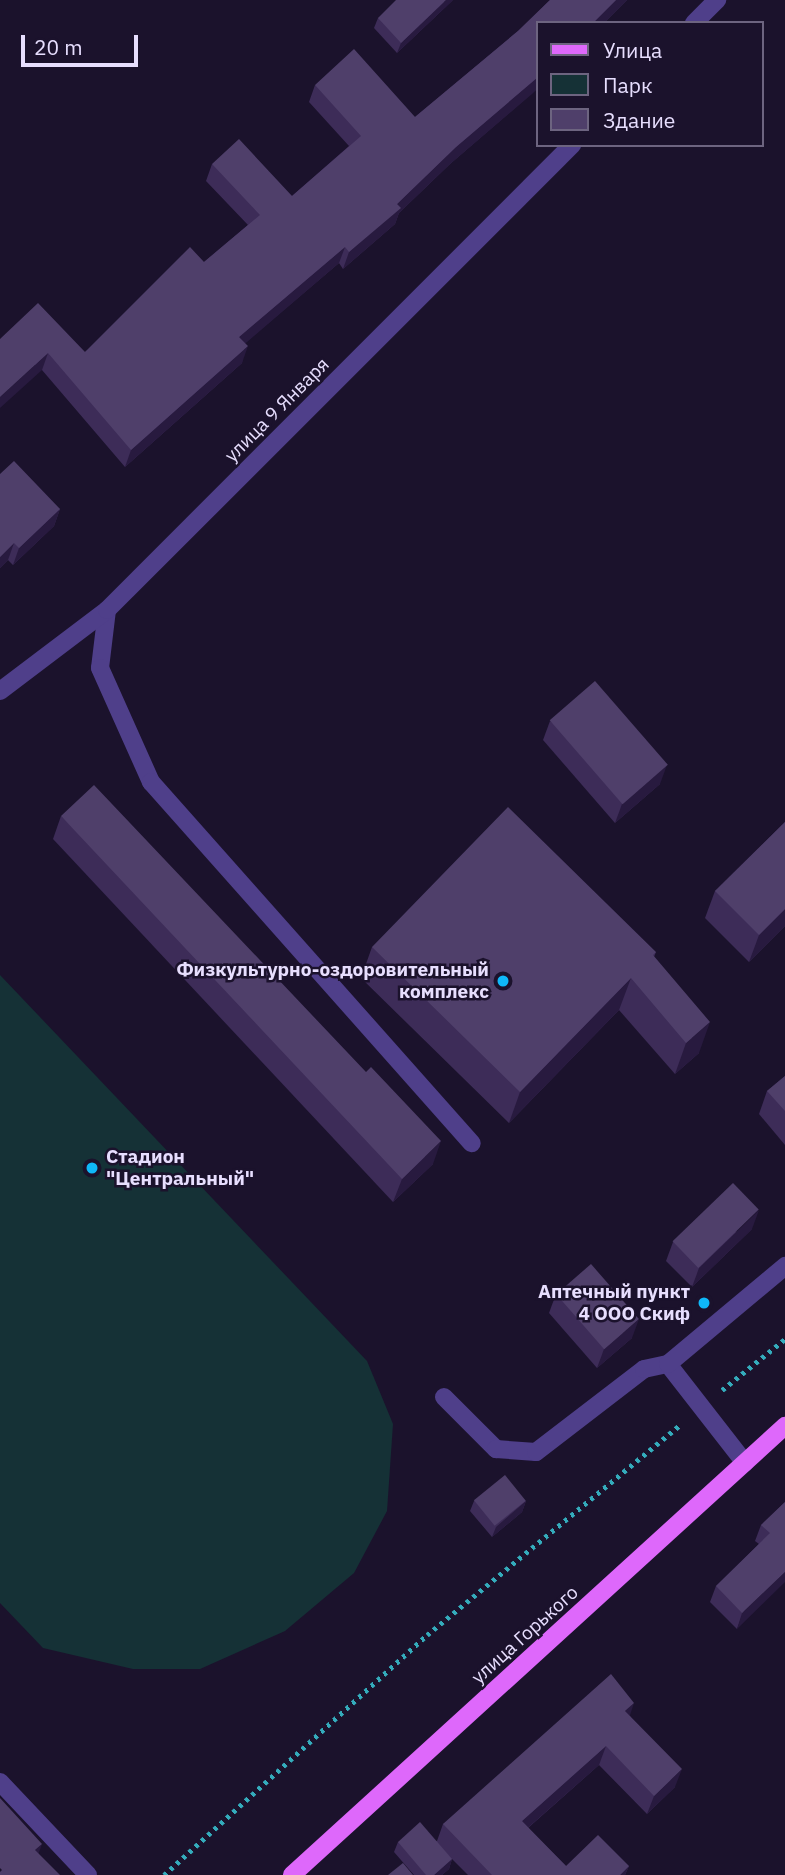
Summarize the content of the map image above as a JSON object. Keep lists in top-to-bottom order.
{
  "streets": {
    "main road": ["улица Горького"],
    "street": ["улица 9 Января"]
  },
  "places": ["Физкультурно-оздоровительный комплекс", "Стадион \"Центральный\"", "Аптечный пункт 4 ООО Скиф"],
  "legend": ["Улица", "Парк", "Здание"],
  "scale_bar": "20 m"
}
